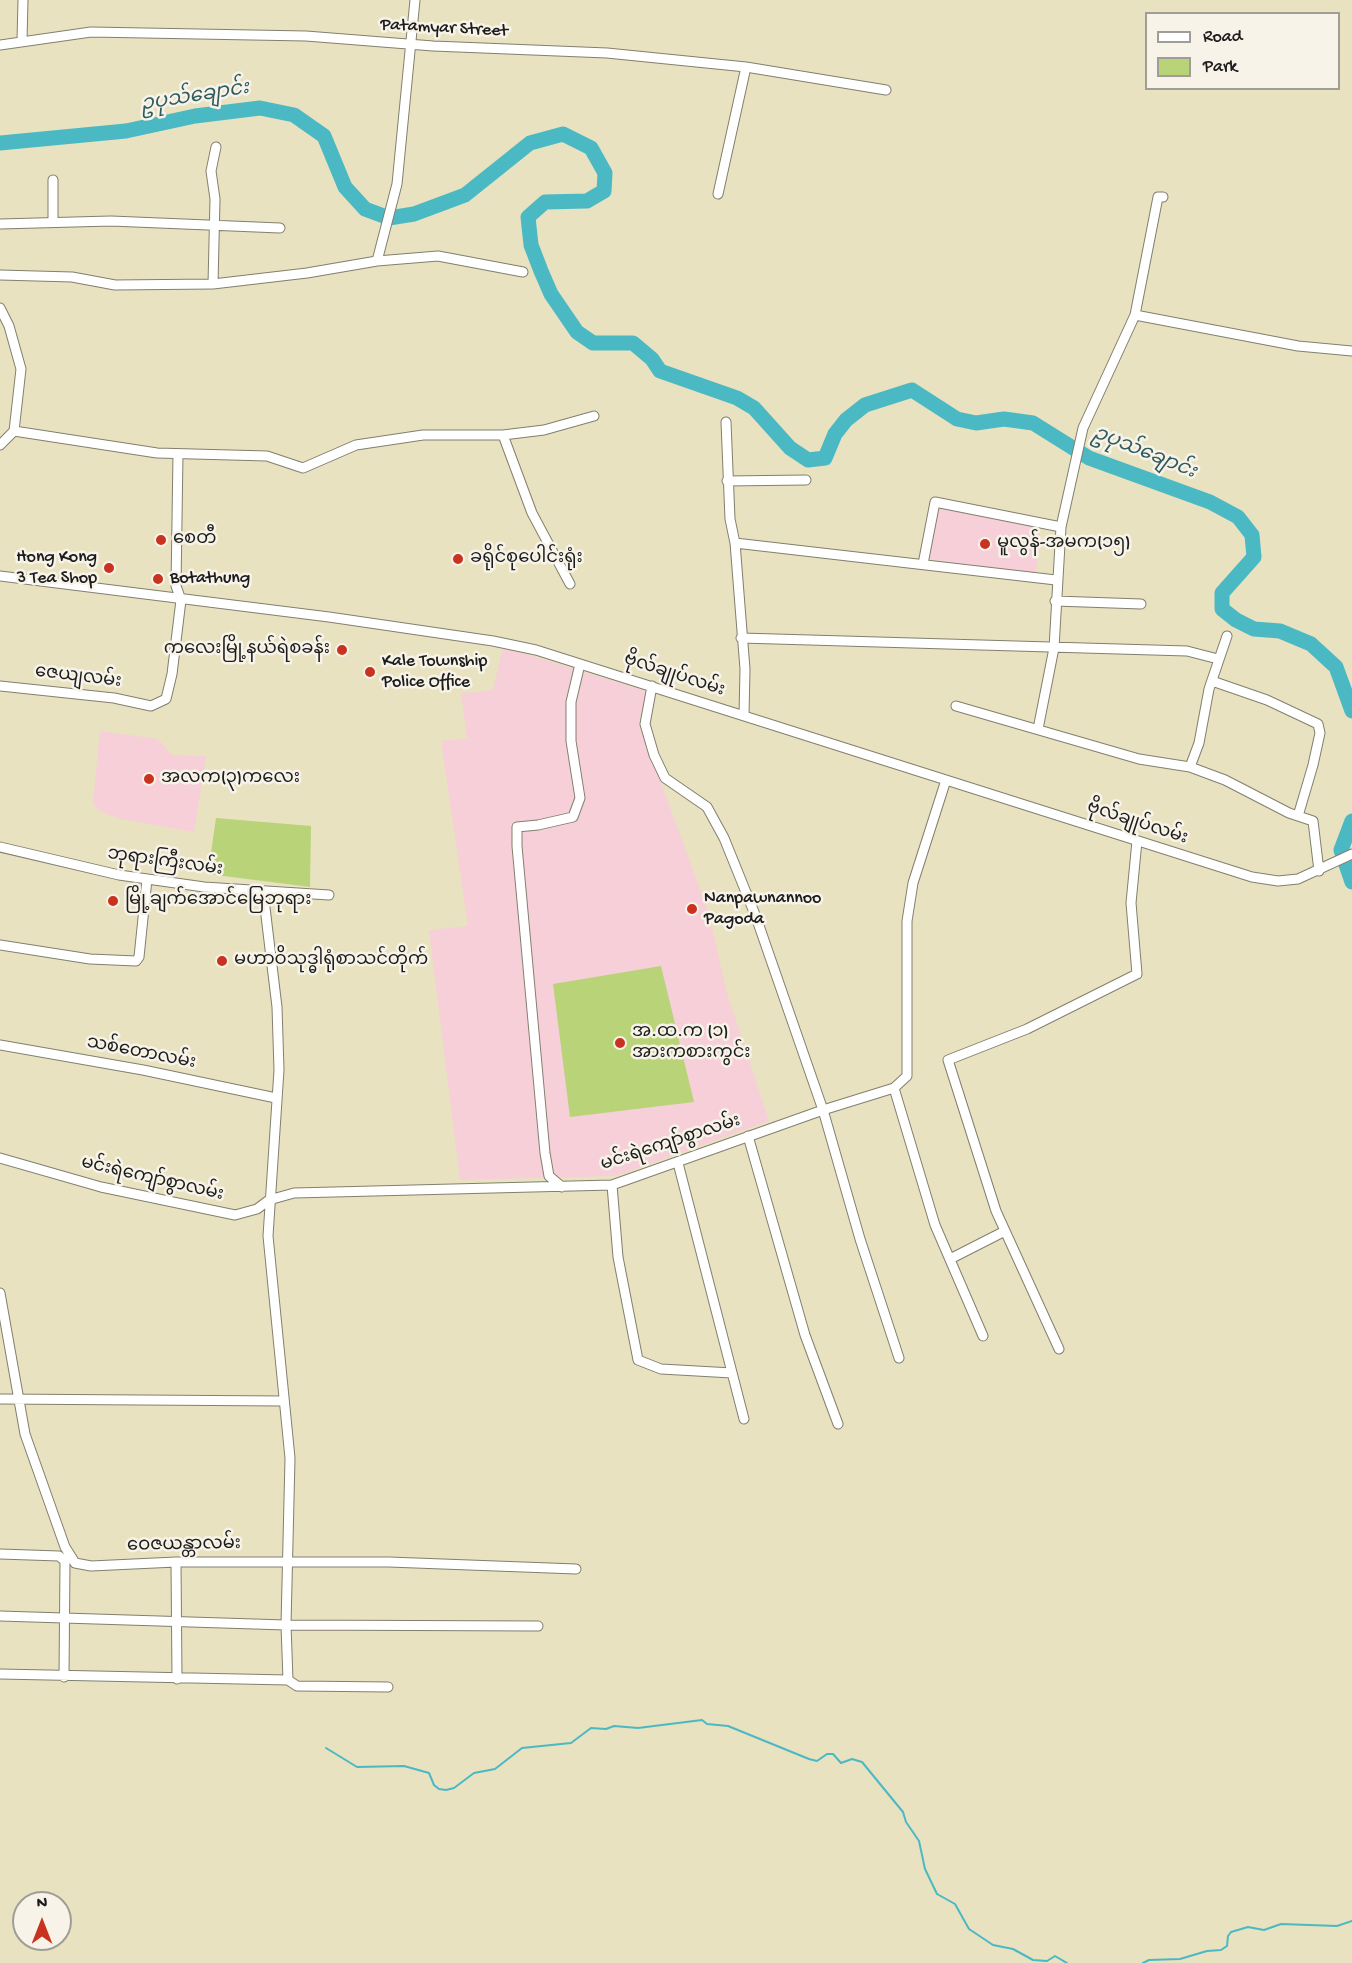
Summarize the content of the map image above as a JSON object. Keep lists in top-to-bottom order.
{
  "streets": {
    "street": [
      "Patamyar Street",
      "ဗိုလ်ချုပ်လမ်း",
      "ဇေယျလမ်း",
      "ဘုရားကြီးလမ်း",
      "သစ်တောလမ်း",
      "မင်းရဲကျော်စွာလမ်း",
      "ဝေဇယန္တာလမ်း"
    ]
  },
  "crossings": [
    ["ဗိုလ်ချုပ်လမ်း", "ဇေယျလမ်း"]
  ],
  "water": ["ဥပုသ်ချောင်း"],
  "places": [
    "စေတီ",
    "မူလွန်-အမက(၁၅)",
    "ခရိုင်စုပေါင်းရုံး",
    "Hong Kong 3 Tea Shop",
    "Botathung",
    "ကလေးမြို့နယ်ရဲစခန်း",
    "Kale Township Police Office",
    "အလက(၃)ကလေး",
    "မြို့ချက်အောင်မြေဘုရား",
    "Nanpawnannoo Pagoda",
    "မဟာဝိသုဒ္ဓါရုံစာသင်တိုက်",
    "အ.ထ.က (၁) အားကစားကွင်း"
  ],
  "legend": ["Road", "Park"],
  "north": "top"
}
